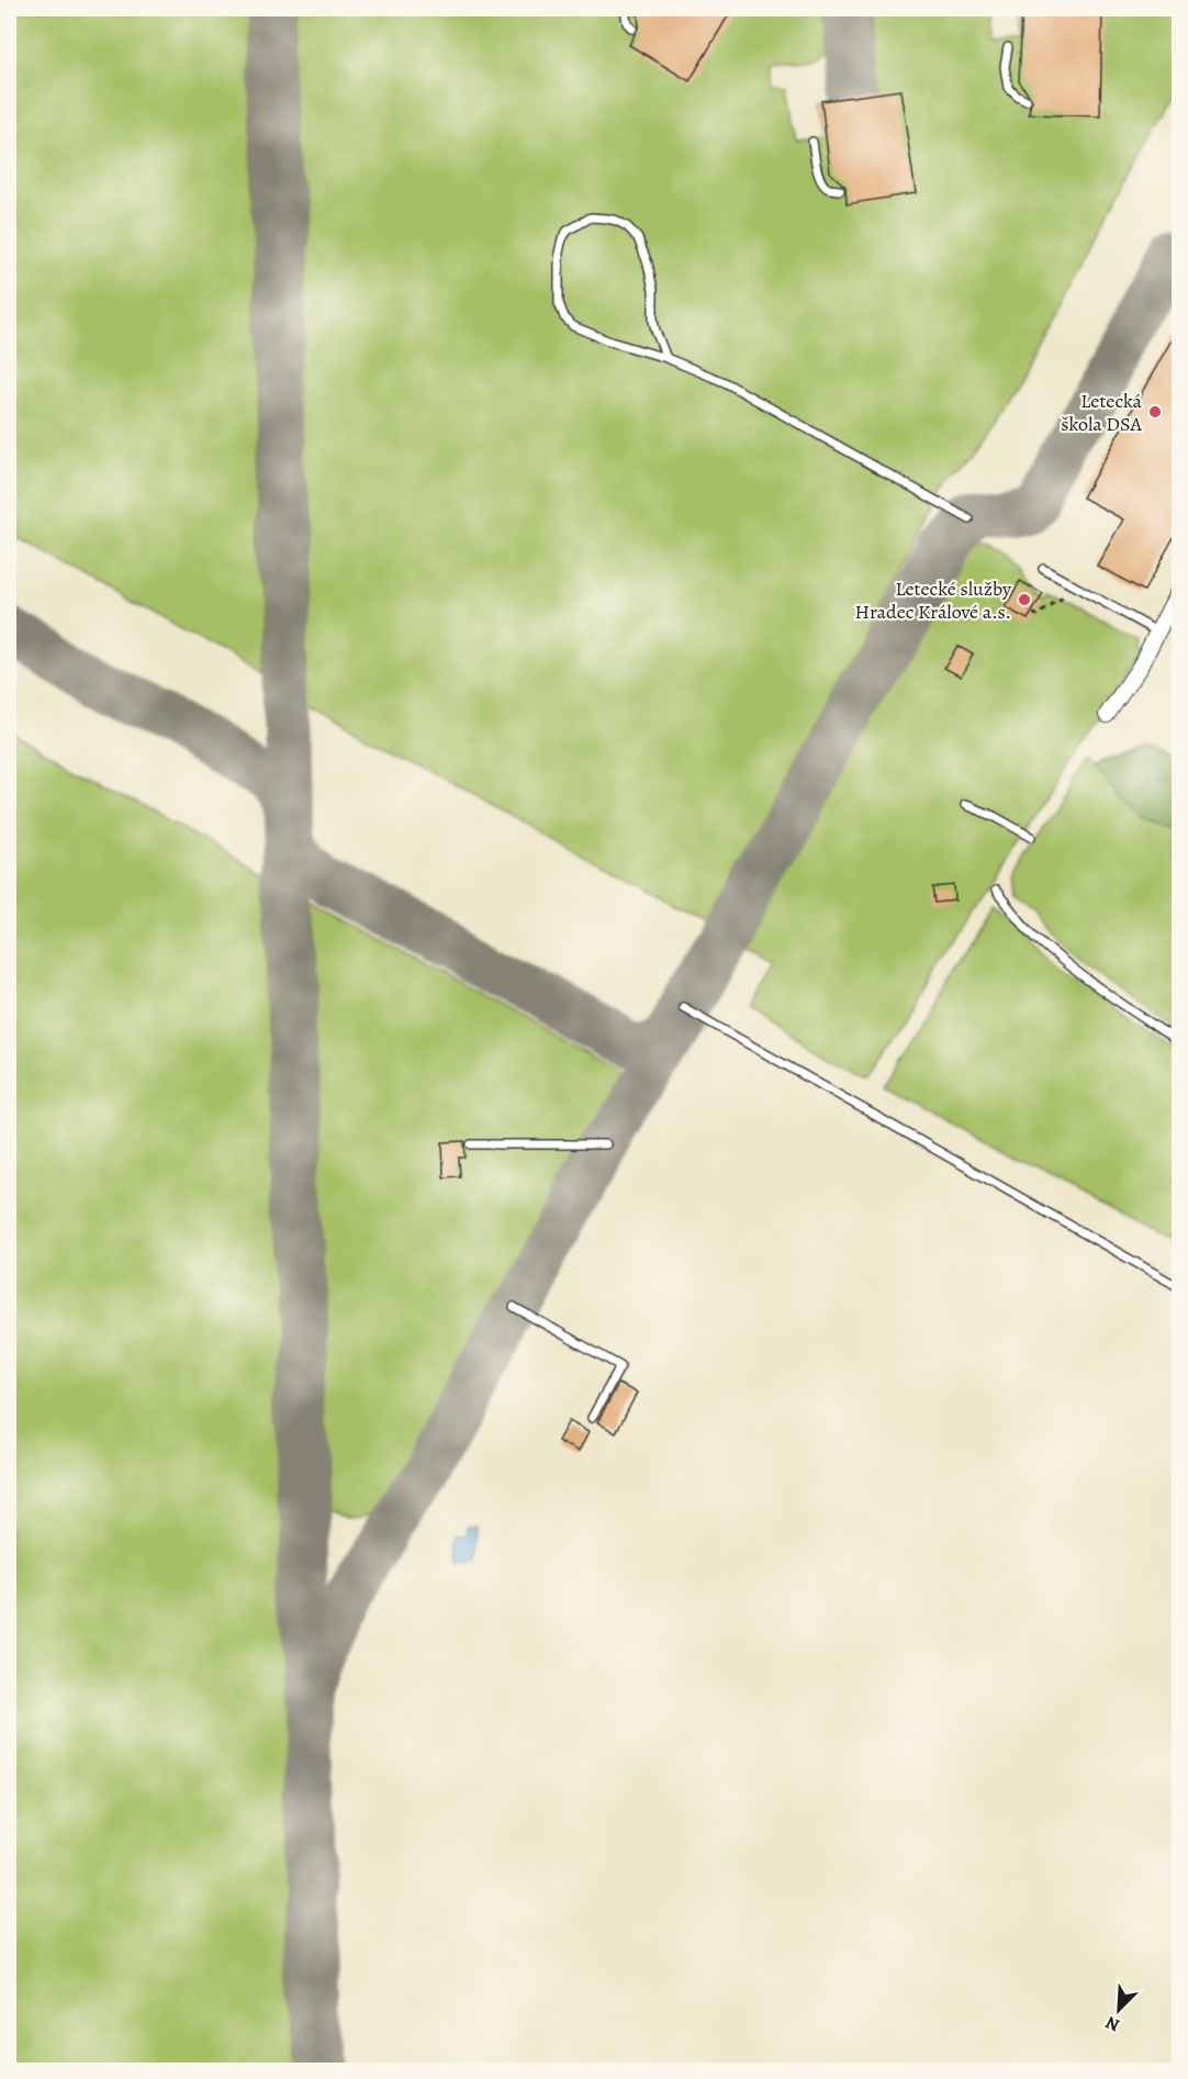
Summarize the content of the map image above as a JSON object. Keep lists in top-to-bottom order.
{
  "places": ["Letecká škola DSA", "Letecké služby Hradec Králové a.s."],
  "north": "bottom left"
}
